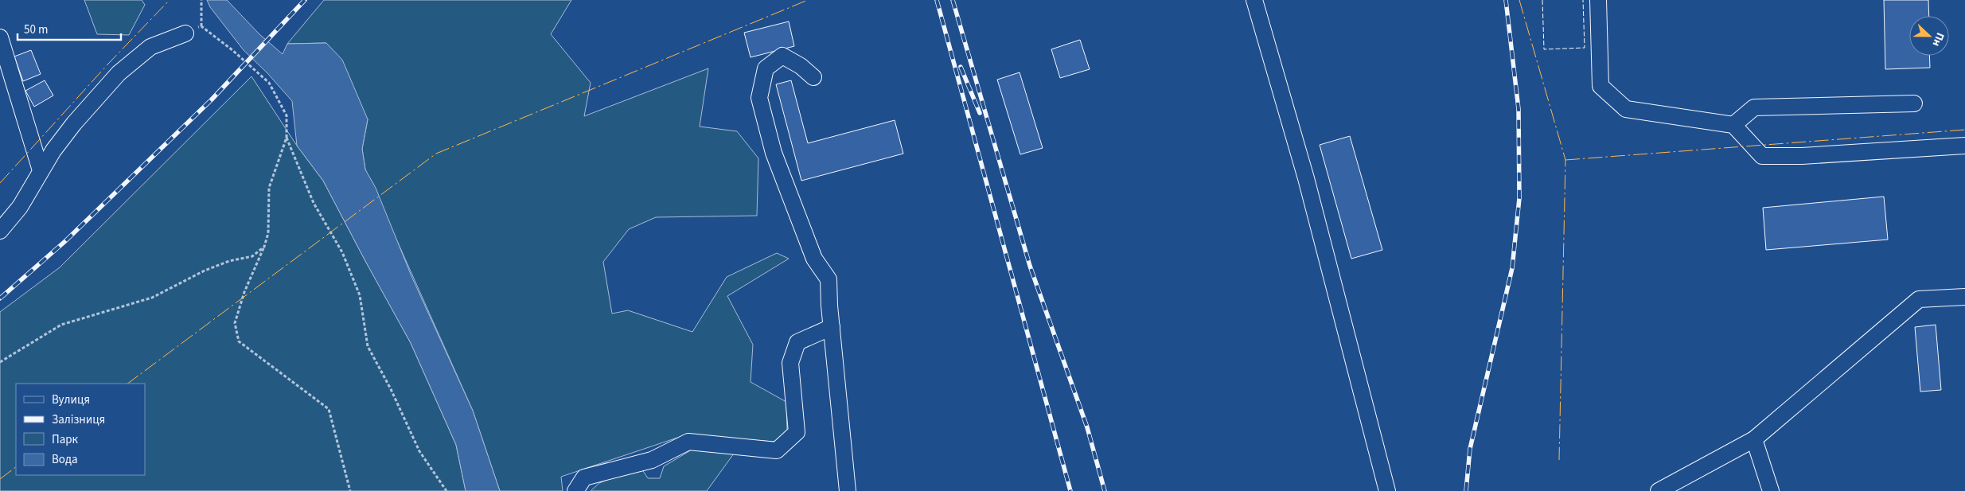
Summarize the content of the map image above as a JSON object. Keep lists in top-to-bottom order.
{
  "legend": [
    "Вулиця",
    "Залізниця",
    "Парк",
    "Вода"
  ],
  "scale_bar": "50 m",
  "north": "right"
}
